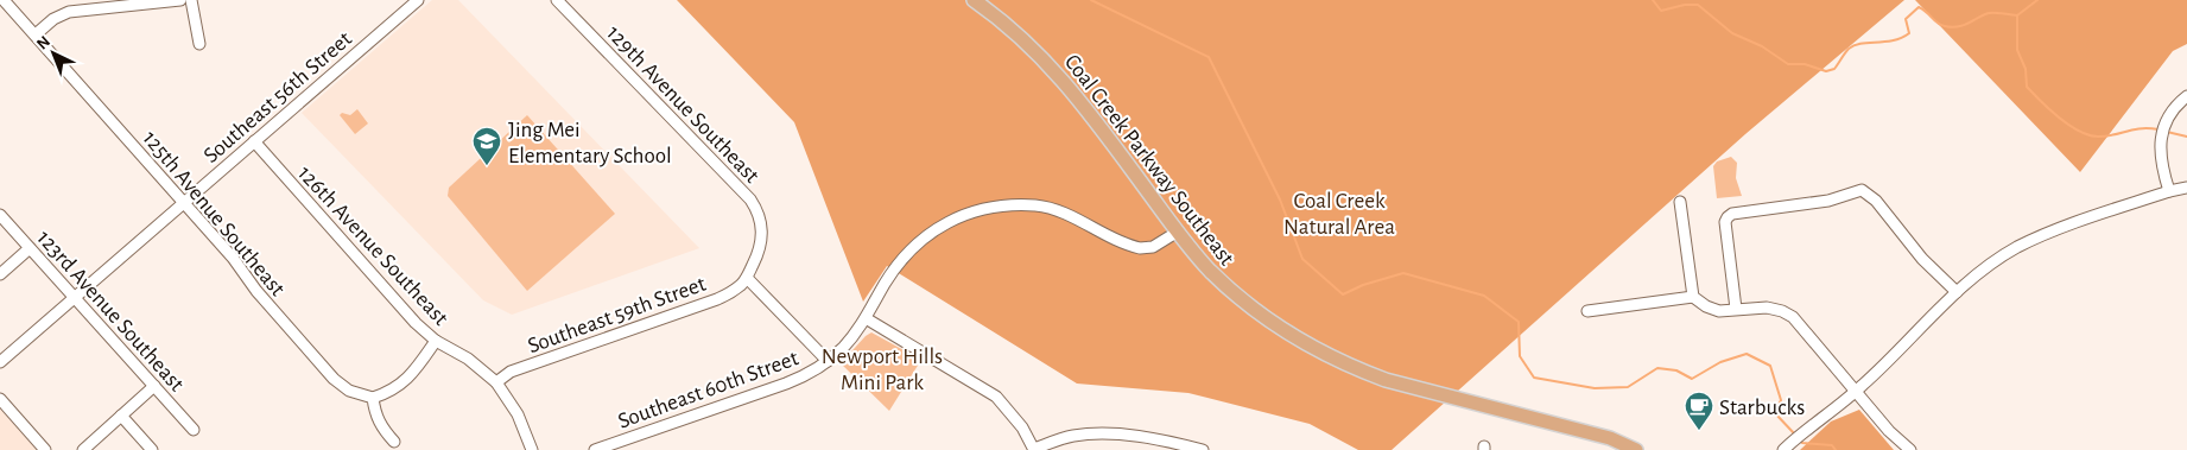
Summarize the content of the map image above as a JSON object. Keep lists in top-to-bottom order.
{
  "streets": {
    "main road": ["Coal Creek Parkway Southeast"],
    "street": [
      "Southeast 56th Street",
      "129th Avenue Southeast",
      "125th Avenue Southeast",
      "126th Avenue Southeast",
      "123rd Avenue Southeast",
      "Southeast 59th Street",
      "Southeast 60th Street"
    ]
  },
  "crossings": [
    ["Southeast 56th Street", "125th Avenue Southeast"],
    ["Southeast 56th Street", "126th Avenue Southeast"],
    ["Southeast 56th Street", "123rd Avenue Southeast"],
    ["129th Avenue Southeast", "Southeast 59th Street"],
    ["Coal Creek Parkway Southeast", "Southeast 60th Street"],
    ["126th Avenue Southeast", "Southeast 59th Street"]
  ],
  "parks": ["Coal Creek Natural Area", "Newport Hills Mini Park"],
  "places": {
    "school or university": ["Jing Mei Elementary School"],
    "cafe": ["Starbucks"]
  },
  "north": "top left"
}
